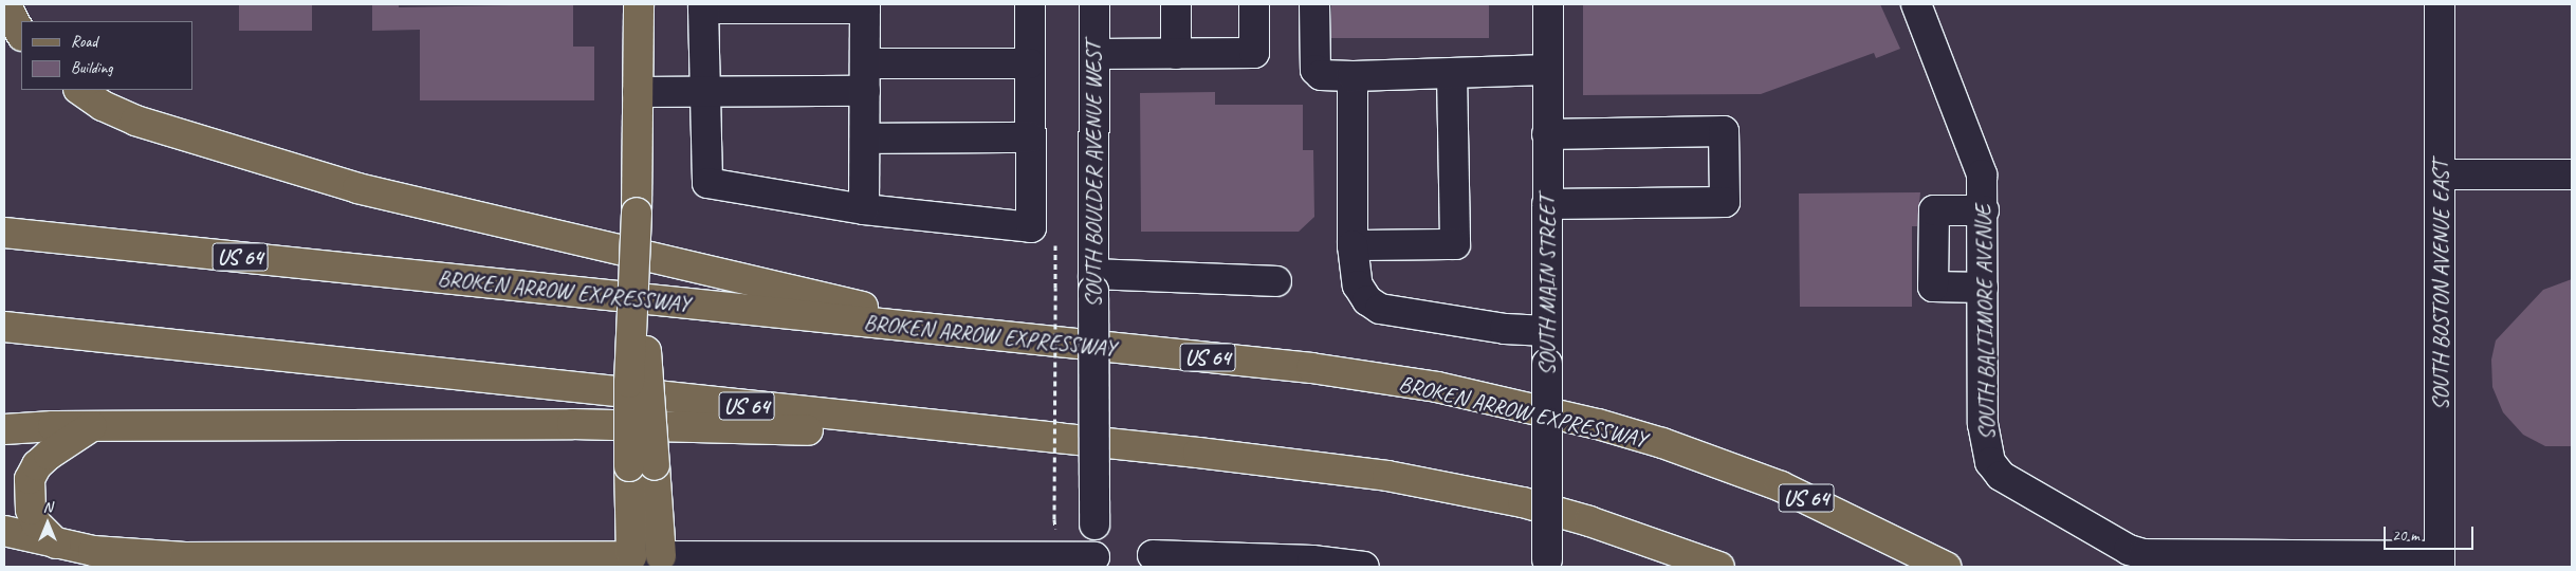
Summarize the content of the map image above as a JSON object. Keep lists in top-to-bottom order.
{
  "streets": {
    "main road": ["US 64", "BROKEN ARROW EXPRESSWAY"],
    "street": [
      "SOUTH BOULDER AVENUE WEST",
      "SOUTH MAIN STREET",
      "SOUTH BOSTON AVENUE EAST",
      "SOUTH BALTIMORE AVENUE"
    ]
  },
  "crossings": [
    ["SOUTH BOSTON AVENUE EAST", "SOUTH BALTIMORE AVENUE"]
  ],
  "legend": ["Road", "Building"],
  "scale_bar": "20 m",
  "north": "top"
}
